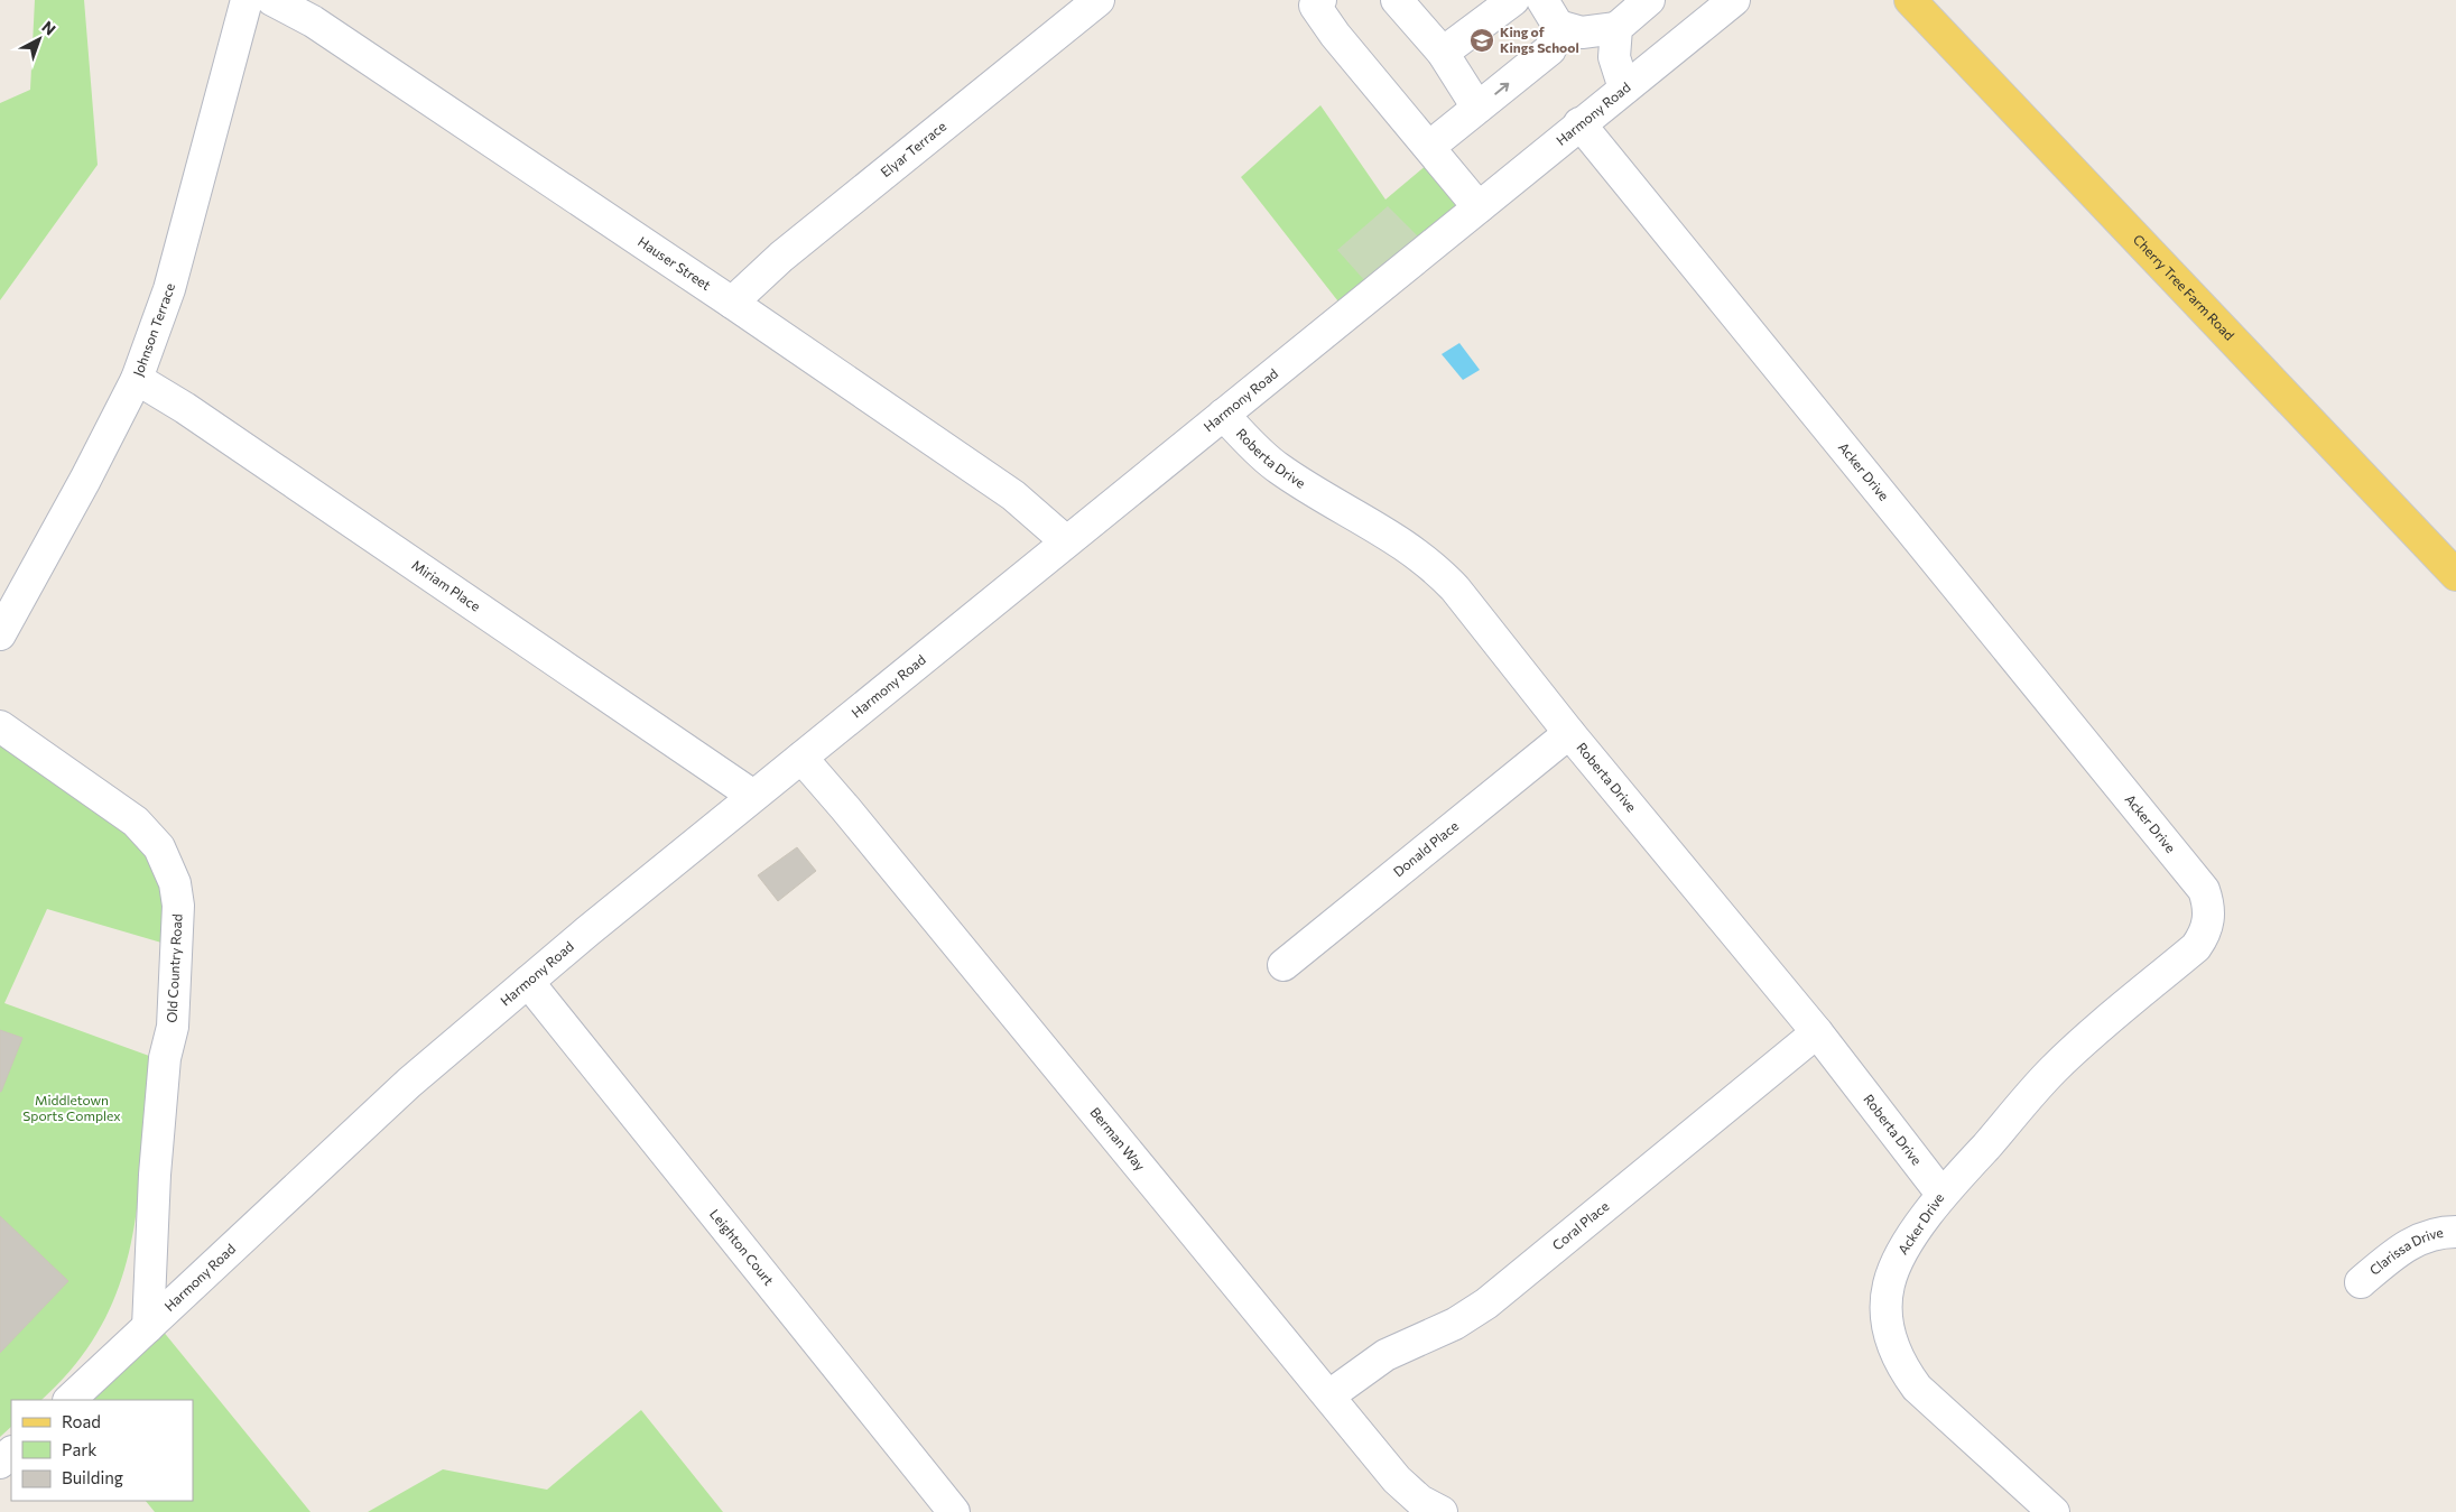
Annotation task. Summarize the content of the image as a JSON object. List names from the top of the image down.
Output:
{
  "streets": {
    "main road": ["Cherry Tree Farm Road"],
    "street": [
      "Harmony Road",
      "Elyar Terrace",
      "Hauser Street",
      "Johnson Terrace",
      "Roberta Drive",
      "Acker Drive",
      "Miriam Place",
      "Donald Place",
      "Old Country Road",
      "Berman Way",
      "Coral Place",
      "Leighton Court",
      "Clarissa Drive"
    ]
  },
  "crossings": [
    ["Harmony Road", "Hauser Street"],
    ["Harmony Road", "Roberta Drive"],
    ["Harmony Road", "Acker Drive"],
    ["Harmony Road", "Miriam Place"],
    ["Harmony Road", "Old Country Road"],
    ["Harmony Road", "Berman Way"],
    ["Harmony Road", "Leighton Court"],
    ["Elyar Terrace", "Hauser Street"],
    ["Johnson Terrace", "Miriam Place"],
    ["Roberta Drive", "Acker Drive"],
    ["Roberta Drive", "Donald Place"],
    ["Roberta Drive", "Coral Place"],
    ["Berman Way", "Coral Place"]
  ],
  "parks": ["Middletown Sports Complex"],
  "places": {
    "school or university": ["King of Kings School"]
  },
  "legend": ["Road", "Park", "Building"],
  "north": "top right"
}
